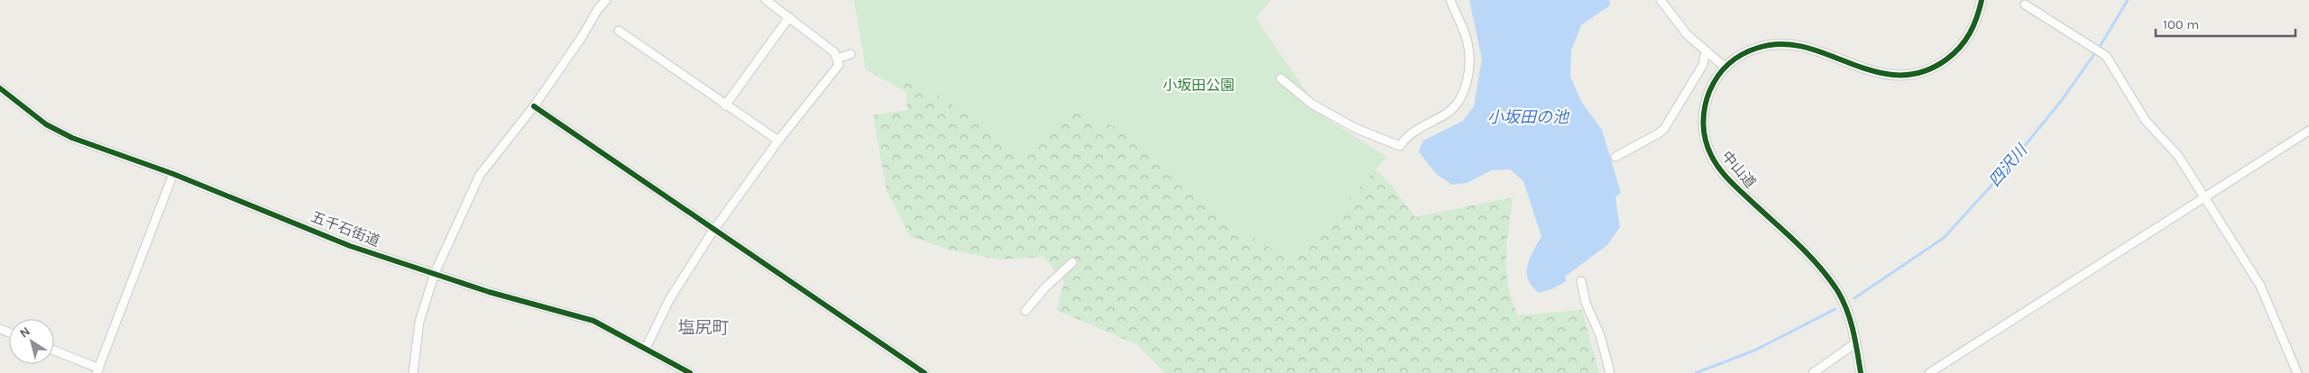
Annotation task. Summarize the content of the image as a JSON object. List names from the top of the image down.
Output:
{
  "streets": {
    "street": ["中山道", "五千石街道"]
  },
  "districts": ["塩尻町"],
  "water": ["小坂田の池", "四沢川"],
  "parks": ["小坂田公園"],
  "scale_bar": "100 m",
  "north": "top left"
}
